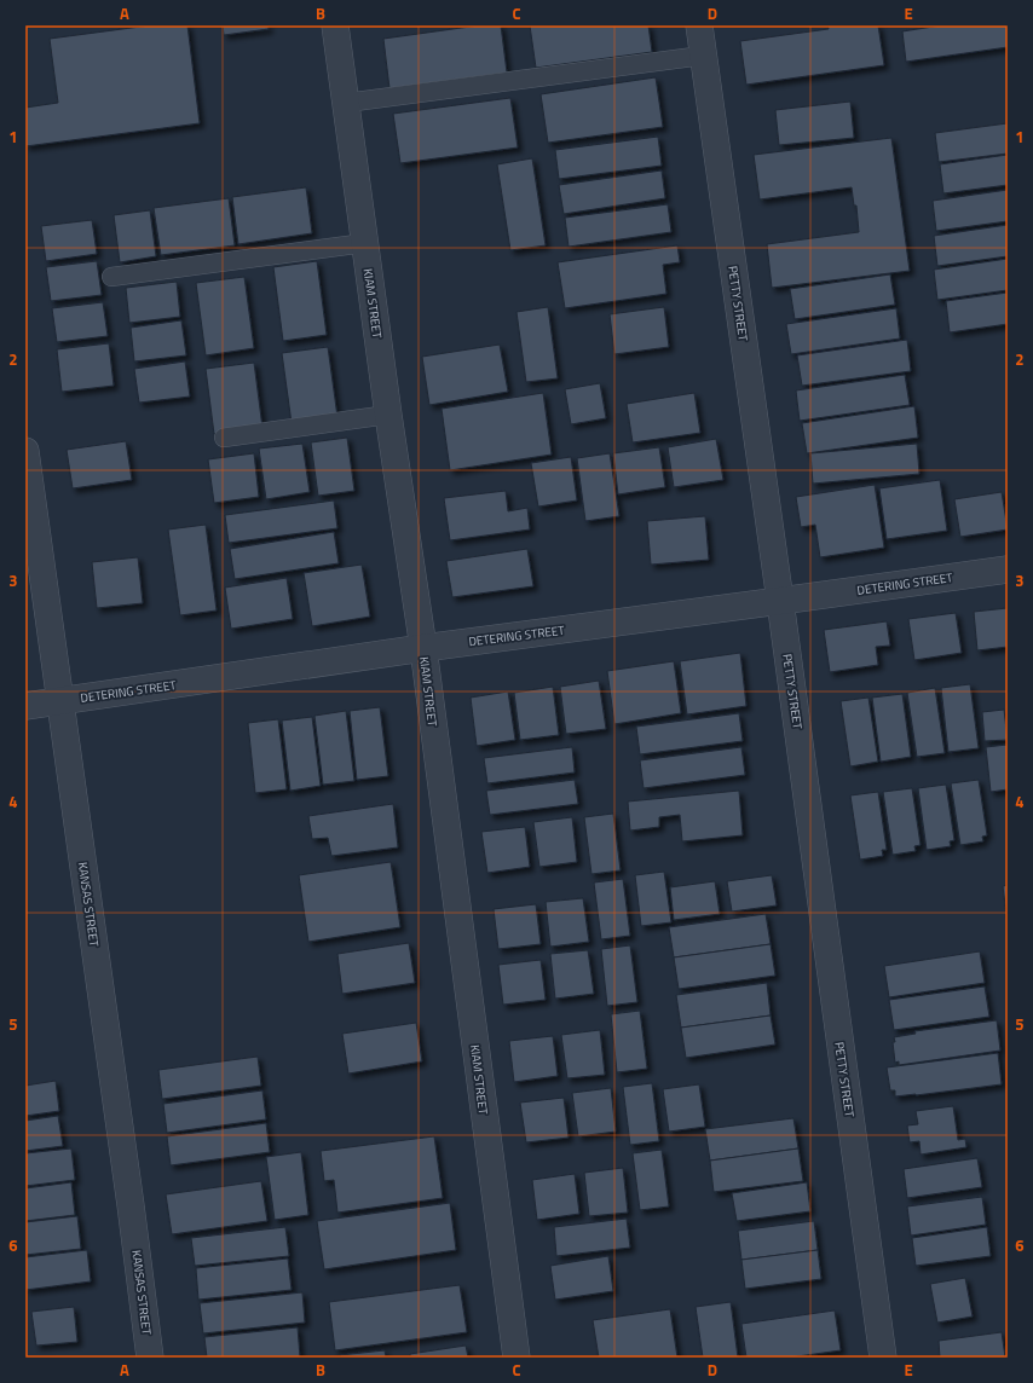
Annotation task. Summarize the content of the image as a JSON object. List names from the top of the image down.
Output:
{
  "streets": {
    "street": [
      "KIAM STREET",
      "PETTY STREET",
      "DETERING STREET",
      "KANSAS STREET"
    ]
  },
  "crossings": [
    ["KIAM STREET", "DETERING STREET"],
    ["PETTY STREET", "DETERING STREET"],
    ["DETERING STREET", "KANSAS STREET"]
  ],
  "grid": {
    "columns": [
      "A",
      "B",
      "C",
      "D",
      "E"
    ],
    "rows": [
      "1",
      "2",
      "3",
      "4",
      "5",
      "6"
    ]
  }
}
